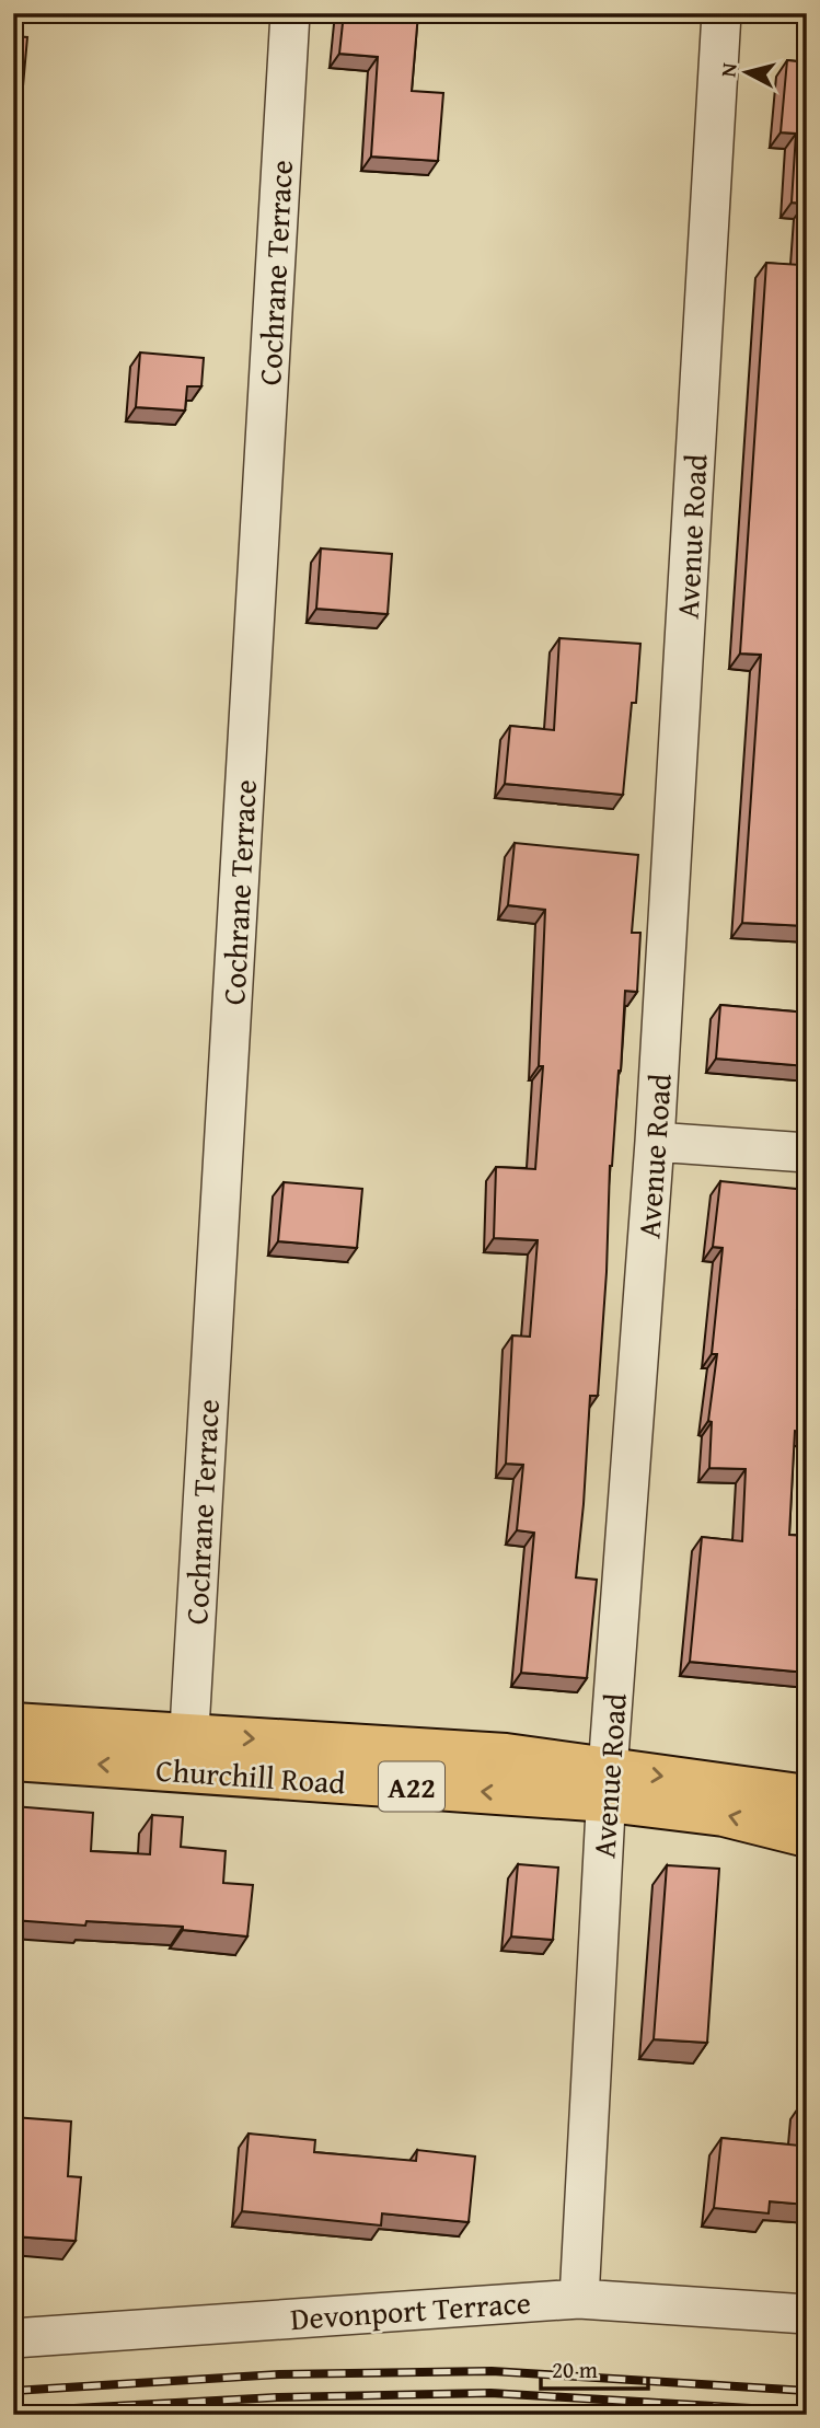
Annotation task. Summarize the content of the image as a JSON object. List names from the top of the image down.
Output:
{
  "streets": {
    "main road": ["Churchill Road", "A22"],
    "street": ["Cochrane Terrace", "Avenue Road", "Devonport Terrace"]
  },
  "crossings": [
    ["Cochrane Terrace", "Churchill Road"],
    ["Avenue Road", "Churchill Road"],
    ["Avenue Road", "Devonport Terrace"]
  ],
  "scale_bar": "20 m",
  "north": "left"
}
